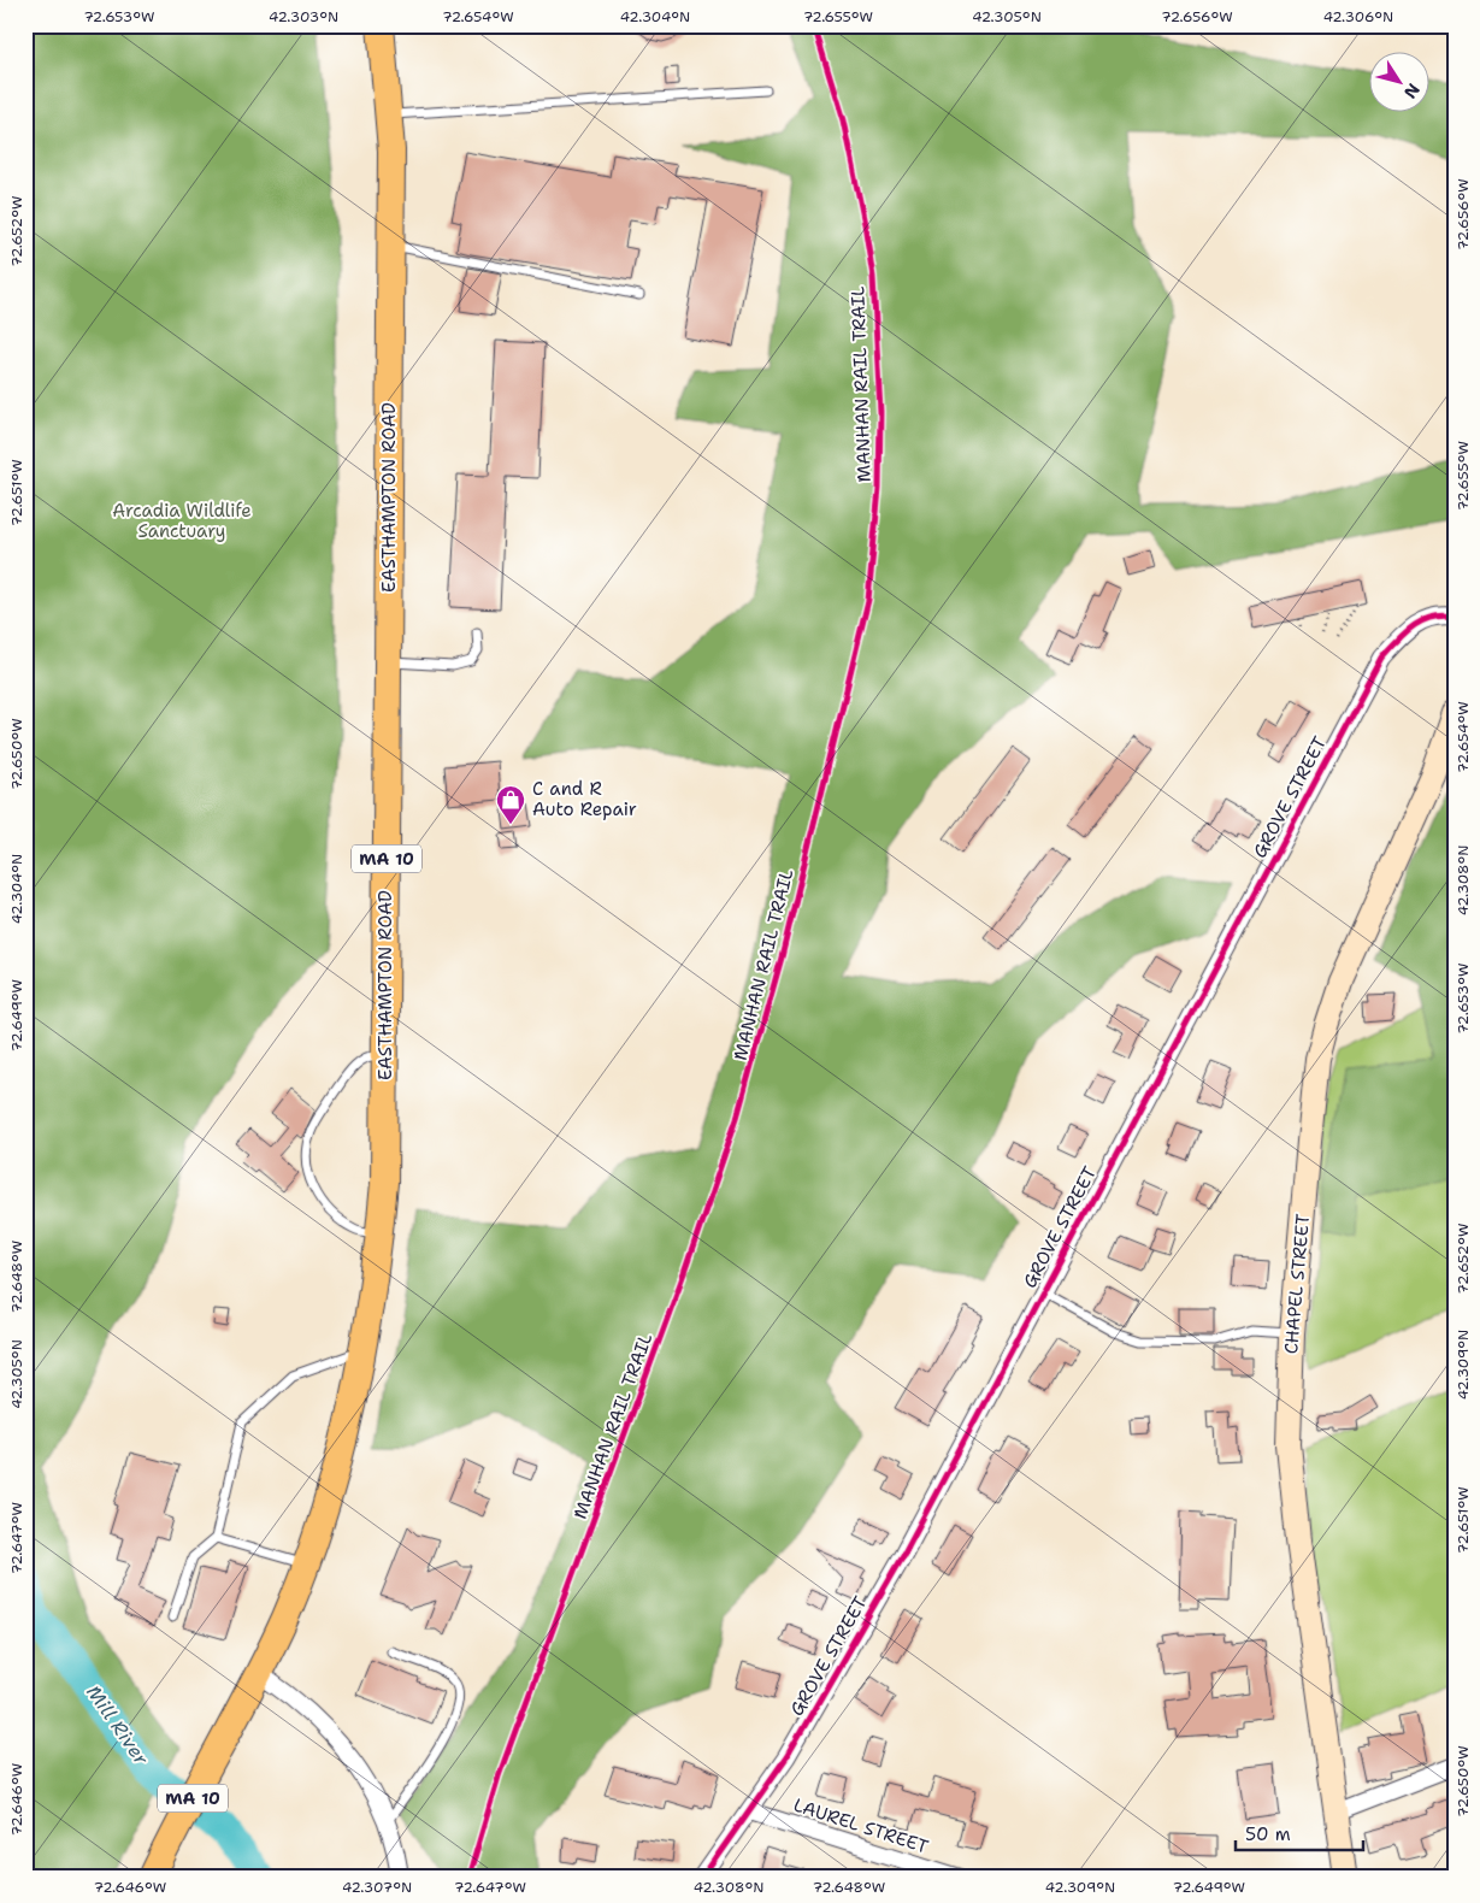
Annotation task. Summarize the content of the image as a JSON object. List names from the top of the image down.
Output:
{
  "streets": {
    "main road": ["EASTHAMPTON ROAD", "MA 10", "CHAPEL STREET"],
    "street": ["GROVE STREET", "LAUREL STREET"],
    "cycle path": ["MANHAN RAIL TRAIL"]
  },
  "crossings": [
    ["EASTHAMPTON ROAD", "MA 10"],
    ["GROVE STREET", "LAUREL STREET"]
  ],
  "water": ["Mill River"],
  "parks": ["Arcadia Wildlife Sanctuary"],
  "places": {
    "shop": ["C and R Auto Repair"]
  },
  "scale_bar": "50 m",
  "north": "bottom right",
  "coordinates": [
    "72.653°W",
    "42.303°N",
    "72.654°W",
    "42.304°N",
    "72.655°W",
    "42.305°N",
    "72.656°W",
    "42.306°N",
    "72.652°W",
    "72.651°W",
    "72.650°W",
    "42.308°N",
    "72.649°W",
    "72.648°W",
    "42.309°N",
    "72.647°W",
    "72.646°W",
    "42.307°N"
  ]
}
